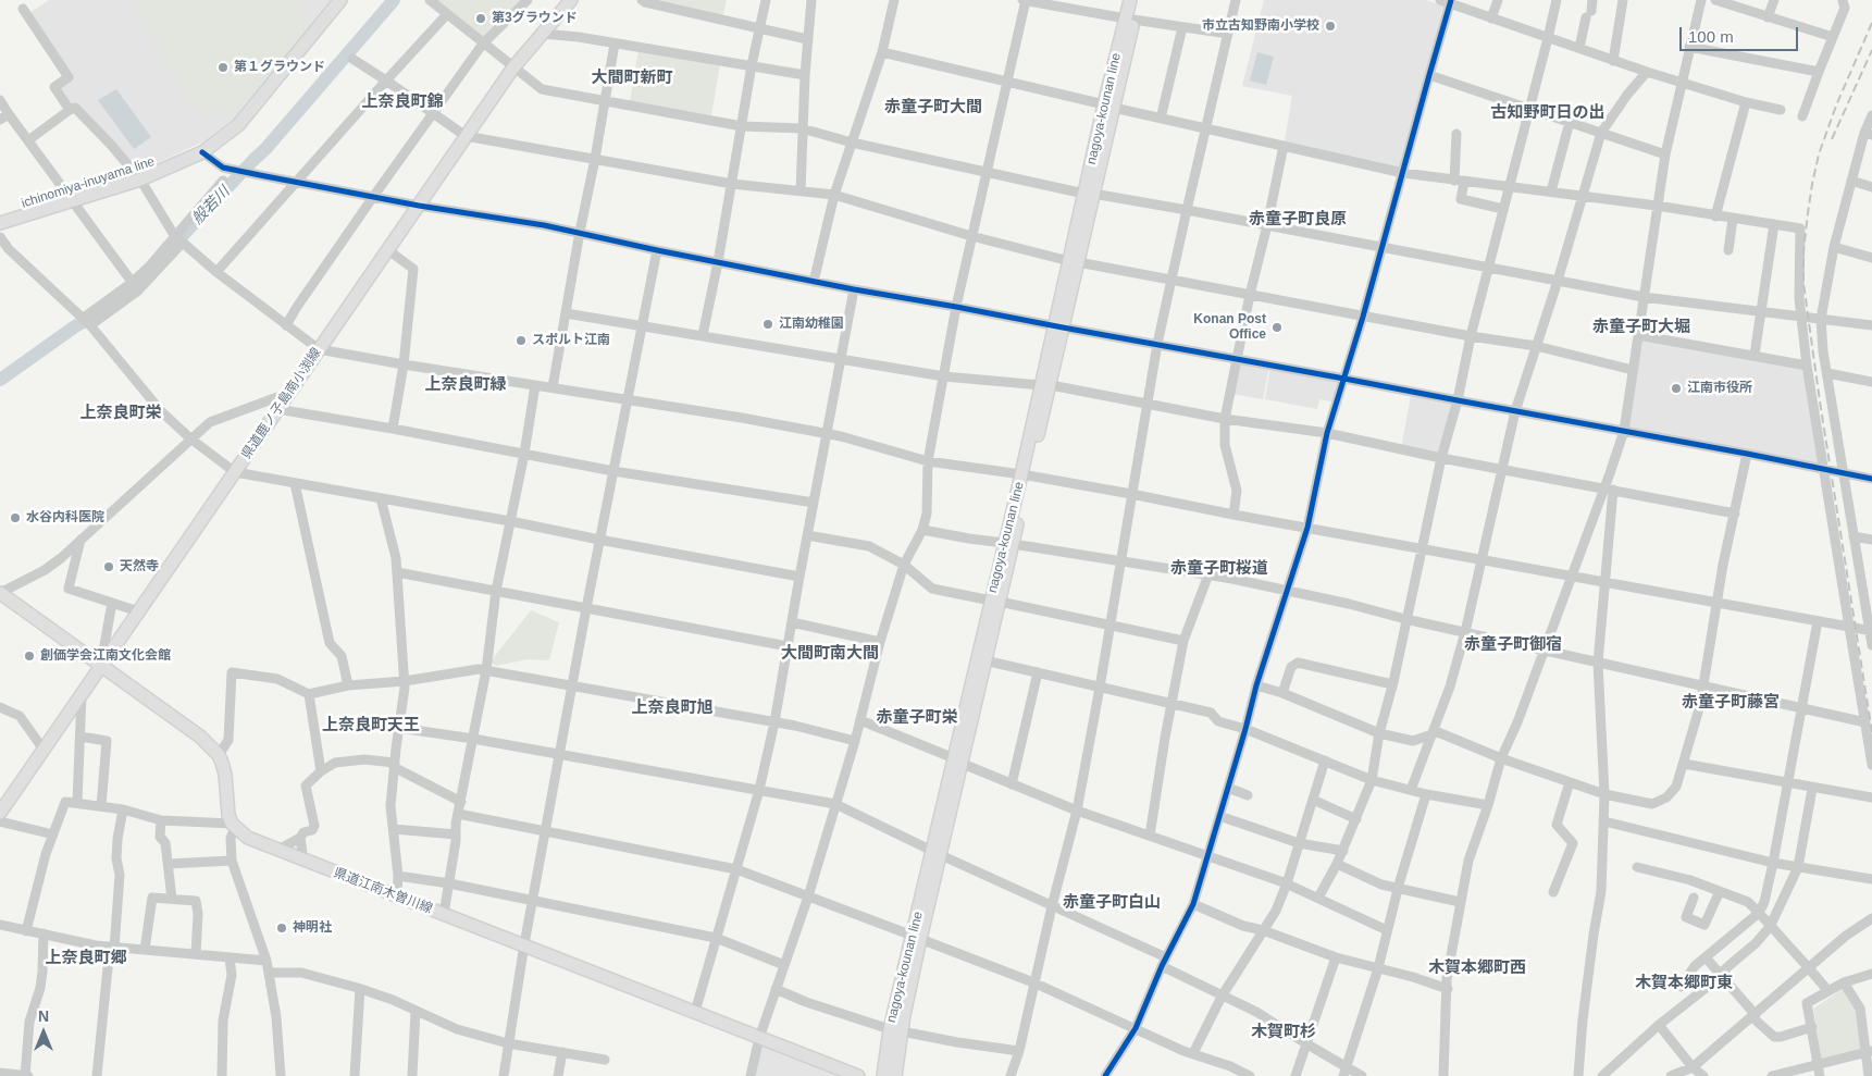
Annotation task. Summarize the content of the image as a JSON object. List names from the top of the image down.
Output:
{
  "streets": {
    "main road": [
      "nagoya-kounan line",
      "ichinomiya-inuyama line",
      "県道鹿ノ子島南小渕線",
      "県道江南木曽川線"
    ]
  },
  "districts": [
    "大間町新町",
    "上奈良町錦",
    "赤童子町大間",
    "古知野町日の出",
    "赤童子町良原",
    "赤童子町大堀",
    "上奈良町緑",
    "上奈良町栄",
    "赤童子町桜道",
    "赤童子町御宿",
    "大間町南大間",
    "赤童子町藤宮",
    "上奈良町旭",
    "赤童子町栄",
    "上奈良町天王",
    "赤童子町白山",
    "上奈良町郷",
    "木賀本郷町西",
    "木賀本郷町東",
    "木賀町杉"
  ],
  "water": ["般若川"],
  "places": [
    "第3グラウンド",
    "市立古知野南小学校",
    "第１グラウンド",
    "江南幼稚園",
    "Konan Post Office",
    "スポルト江南",
    "江南市役所",
    "水谷内科医院",
    "天然寺",
    "創価学会江南文化会館",
    "神明社"
  ],
  "scale_bar": "100 m",
  "north": "top"
}
